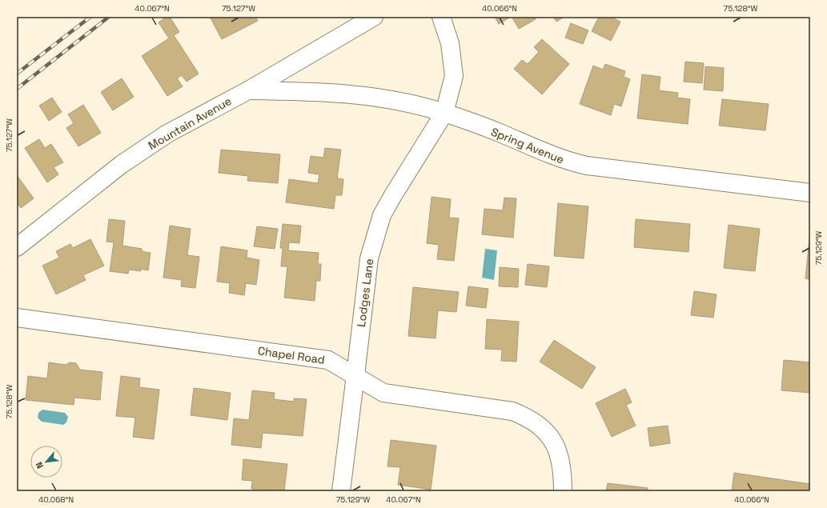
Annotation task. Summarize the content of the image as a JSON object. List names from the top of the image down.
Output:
{
  "streets": {
    "street": [
      "Mountain Avenue",
      "Spring Avenue",
      "Lodges Lane",
      "Chapel Road"
    ]
  },
  "crossings": [
    ["Mountain Avenue", "Spring Avenue"],
    ["Spring Avenue", "Lodges Lane"],
    ["Lodges Lane", "Chapel Road"]
  ],
  "north": "bottom left",
  "coordinates": [
    "40.067°N",
    "75.127°W",
    "40.066°N",
    "75.128°W",
    "75.129°W",
    "40.068°N"
  ]
}
